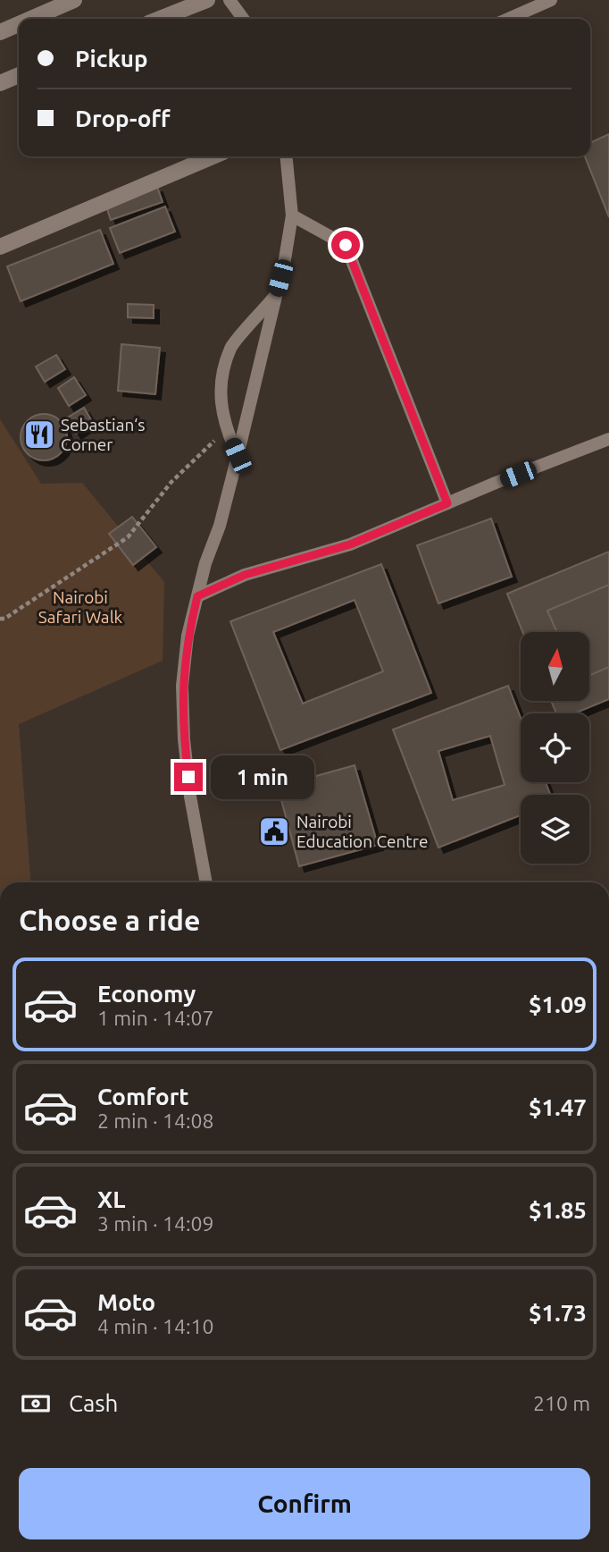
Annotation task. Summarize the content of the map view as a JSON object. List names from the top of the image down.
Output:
{
  "parks": ["Nairobi Safari Walk"],
  "places": {
    "restaurant": ["Sebastian‘s Corner"],
    "public building": ["Nairobi Education Centre"]
  },
  "north": "top",
  "page": {
    "banner": ["Pickup", "Drop-off"],
    "bubble": "1 min",
    "heading": "Choose a ride",
    "list": [
      {
        "name": "Economy",
        "note": "1 min · 14:07",
        "value": "$1.09"
      },
      {
        "name": "Comfort",
        "note": "2 min · 14:08",
        "value": "$1.47"
      },
      {
        "name": "XL",
        "note": "3 min · 14:09",
        "value": "$1.85"
      },
      {
        "name": "Moto",
        "note": "4 min · 14:10",
        "value": "$1.73"
      }
    ],
    "pay": ["Cash", "210 m"],
    "buttons": "Confirm"
  }
}
